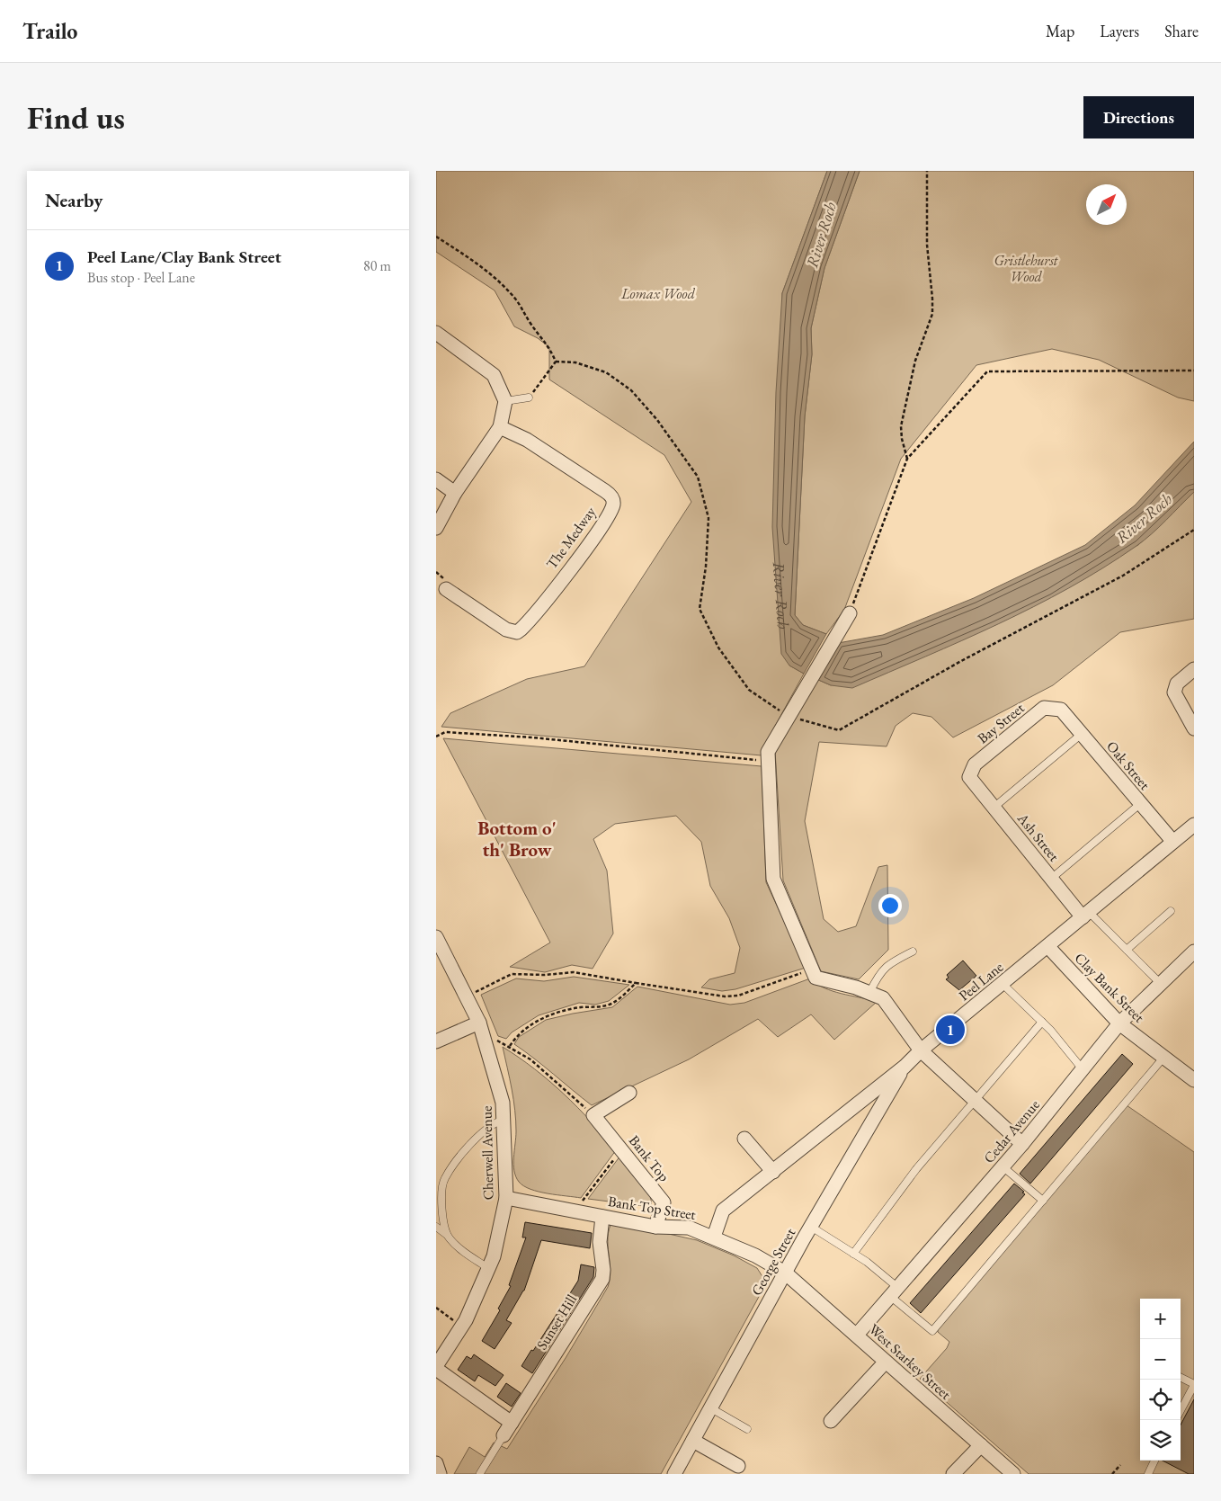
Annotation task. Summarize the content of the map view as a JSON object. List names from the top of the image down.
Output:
{
  "streets": {
    "street": [
      "The Medway",
      "Bay Street",
      "Oak Street",
      "Ash Street",
      "Peel Lane",
      "Clay Bank Street",
      "Cedar Avenue",
      "Cherwell Avenue",
      "Bank Top",
      "Bank Top Street",
      "George Street",
      "Sunset Hill",
      "West Starkey Street"
    ]
  },
  "crossings": [
    ["Bay Street", "Oak Street"],
    ["Bay Street", "Ash Street"],
    ["Oak Street", "Peel Lane"],
    ["Ash Street", "Peel Lane"],
    ["Peel Lane", "Clay Bank Street"],
    ["Peel Lane", "Bank Top Street"],
    ["Peel Lane", "George Street"],
    ["Clay Bank Street", "Cedar Avenue"],
    ["Cedar Avenue", "West Starkey Street"],
    ["Cherwell Avenue", "Bank Top Street"],
    ["Bank Top", "Bank Top Street"],
    ["Bank Top Street", "George Street"],
    ["Bank Top Street", "Sunset Hill"],
    ["Bank Top Street", "West Starkey Street"],
    ["George Street", "West Starkey Street"]
  ],
  "districts": ["Bottom o' th' Brow"],
  "water": ["River Roch"],
  "parks": ["Gristlehurst Wood", "Lomax Wood"],
  "north": "top right",
  "page": {
    "header": "Trailo",
    "nav": ["Map", "Layers", "Share"],
    "buttons": "Directions",
    "title": "Find us",
    "heading": "Nearby",
    "list": [
      {
        "mark": "1",
        "name": "Peel Lane/Clay Bank Street",
        "note": "Bus stop · Peel Lane",
        "value": "80 m"
      }
    ],
    "pins": "1",
    "map_buttons": ["+", "−"]
  }
}
